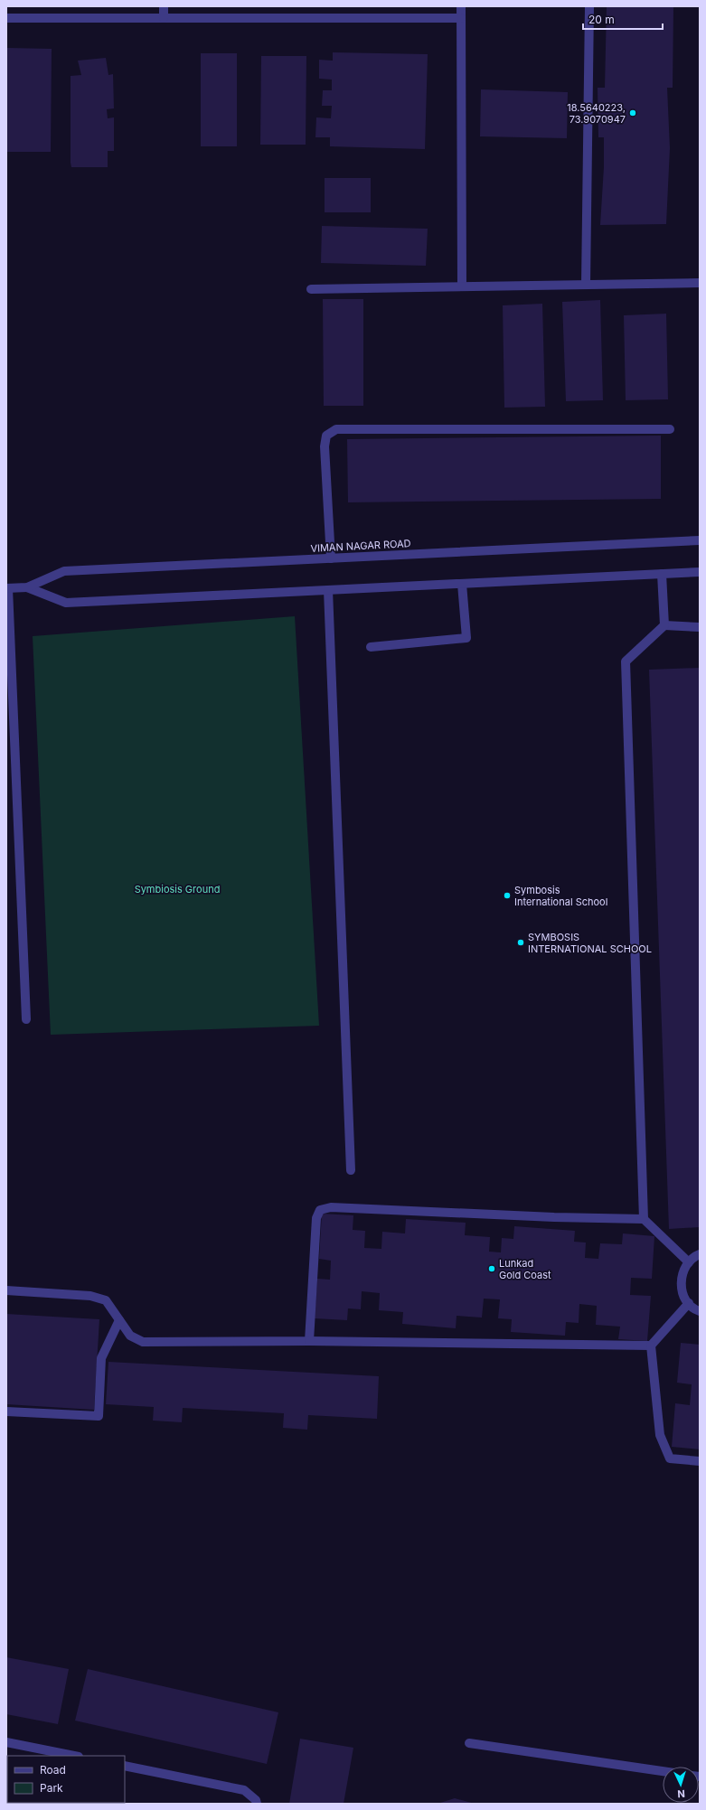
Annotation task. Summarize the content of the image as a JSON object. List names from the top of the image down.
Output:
{
  "streets": {
    "street": ["VIMAN NAGAR ROAD"]
  },
  "parks": ["Symbiosis Ground"],
  "places": [
    "18.5640223, 73.9070947",
    "Symbosis International School",
    "SYMBOSIS INTERNATIONAL SCHOOL",
    "Lunkad Gold Coast"
  ],
  "legend": ["Road", "Park"],
  "scale_bar": "20 m",
  "north": "bottom"
}
